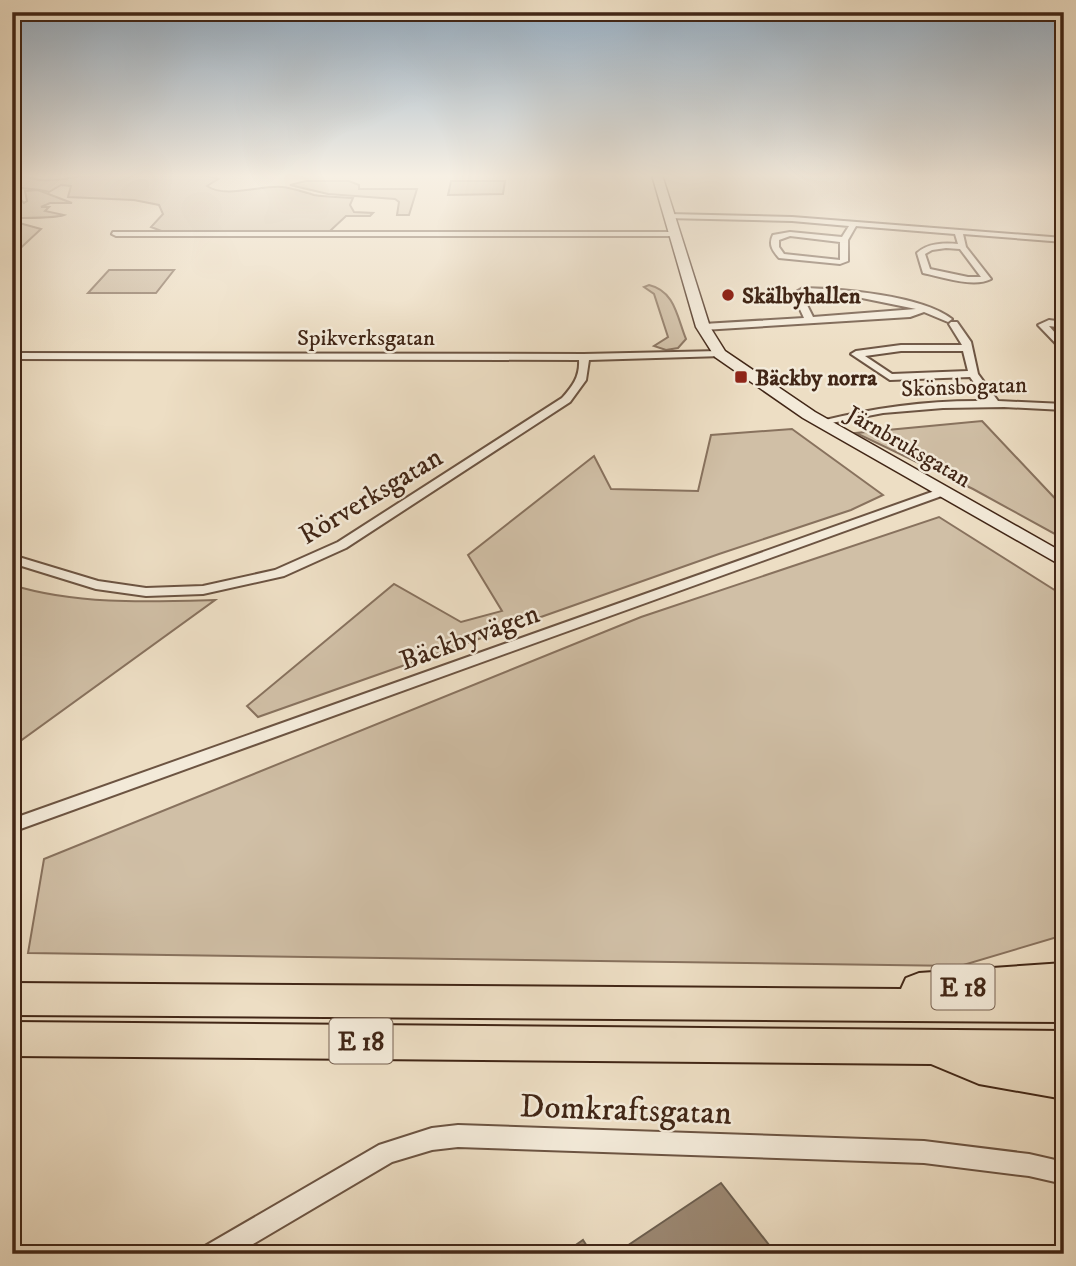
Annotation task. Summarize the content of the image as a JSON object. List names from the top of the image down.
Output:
{
  "streets": {
    "highway": ["E 18"],
    "street": [
      "Spikverksgatan",
      "Skönsbogatan",
      "Järnbruksgatan",
      "Rörverksgatan",
      "Bäckbyvägen",
      "Domkraftsgatan"
    ]
  },
  "crossings": [
    ["Spikverksgatan", "Järnbruksgatan"],
    ["Spikverksgatan", "Rörverksgatan"],
    ["Skönsbogatan", "Järnbruksgatan"],
    ["Järnbruksgatan", "Bäckbyvägen"]
  ],
  "places": {
    "other": ["Skälbyhallen"],
    "transit": ["Bäckby norra"]
  }
}
